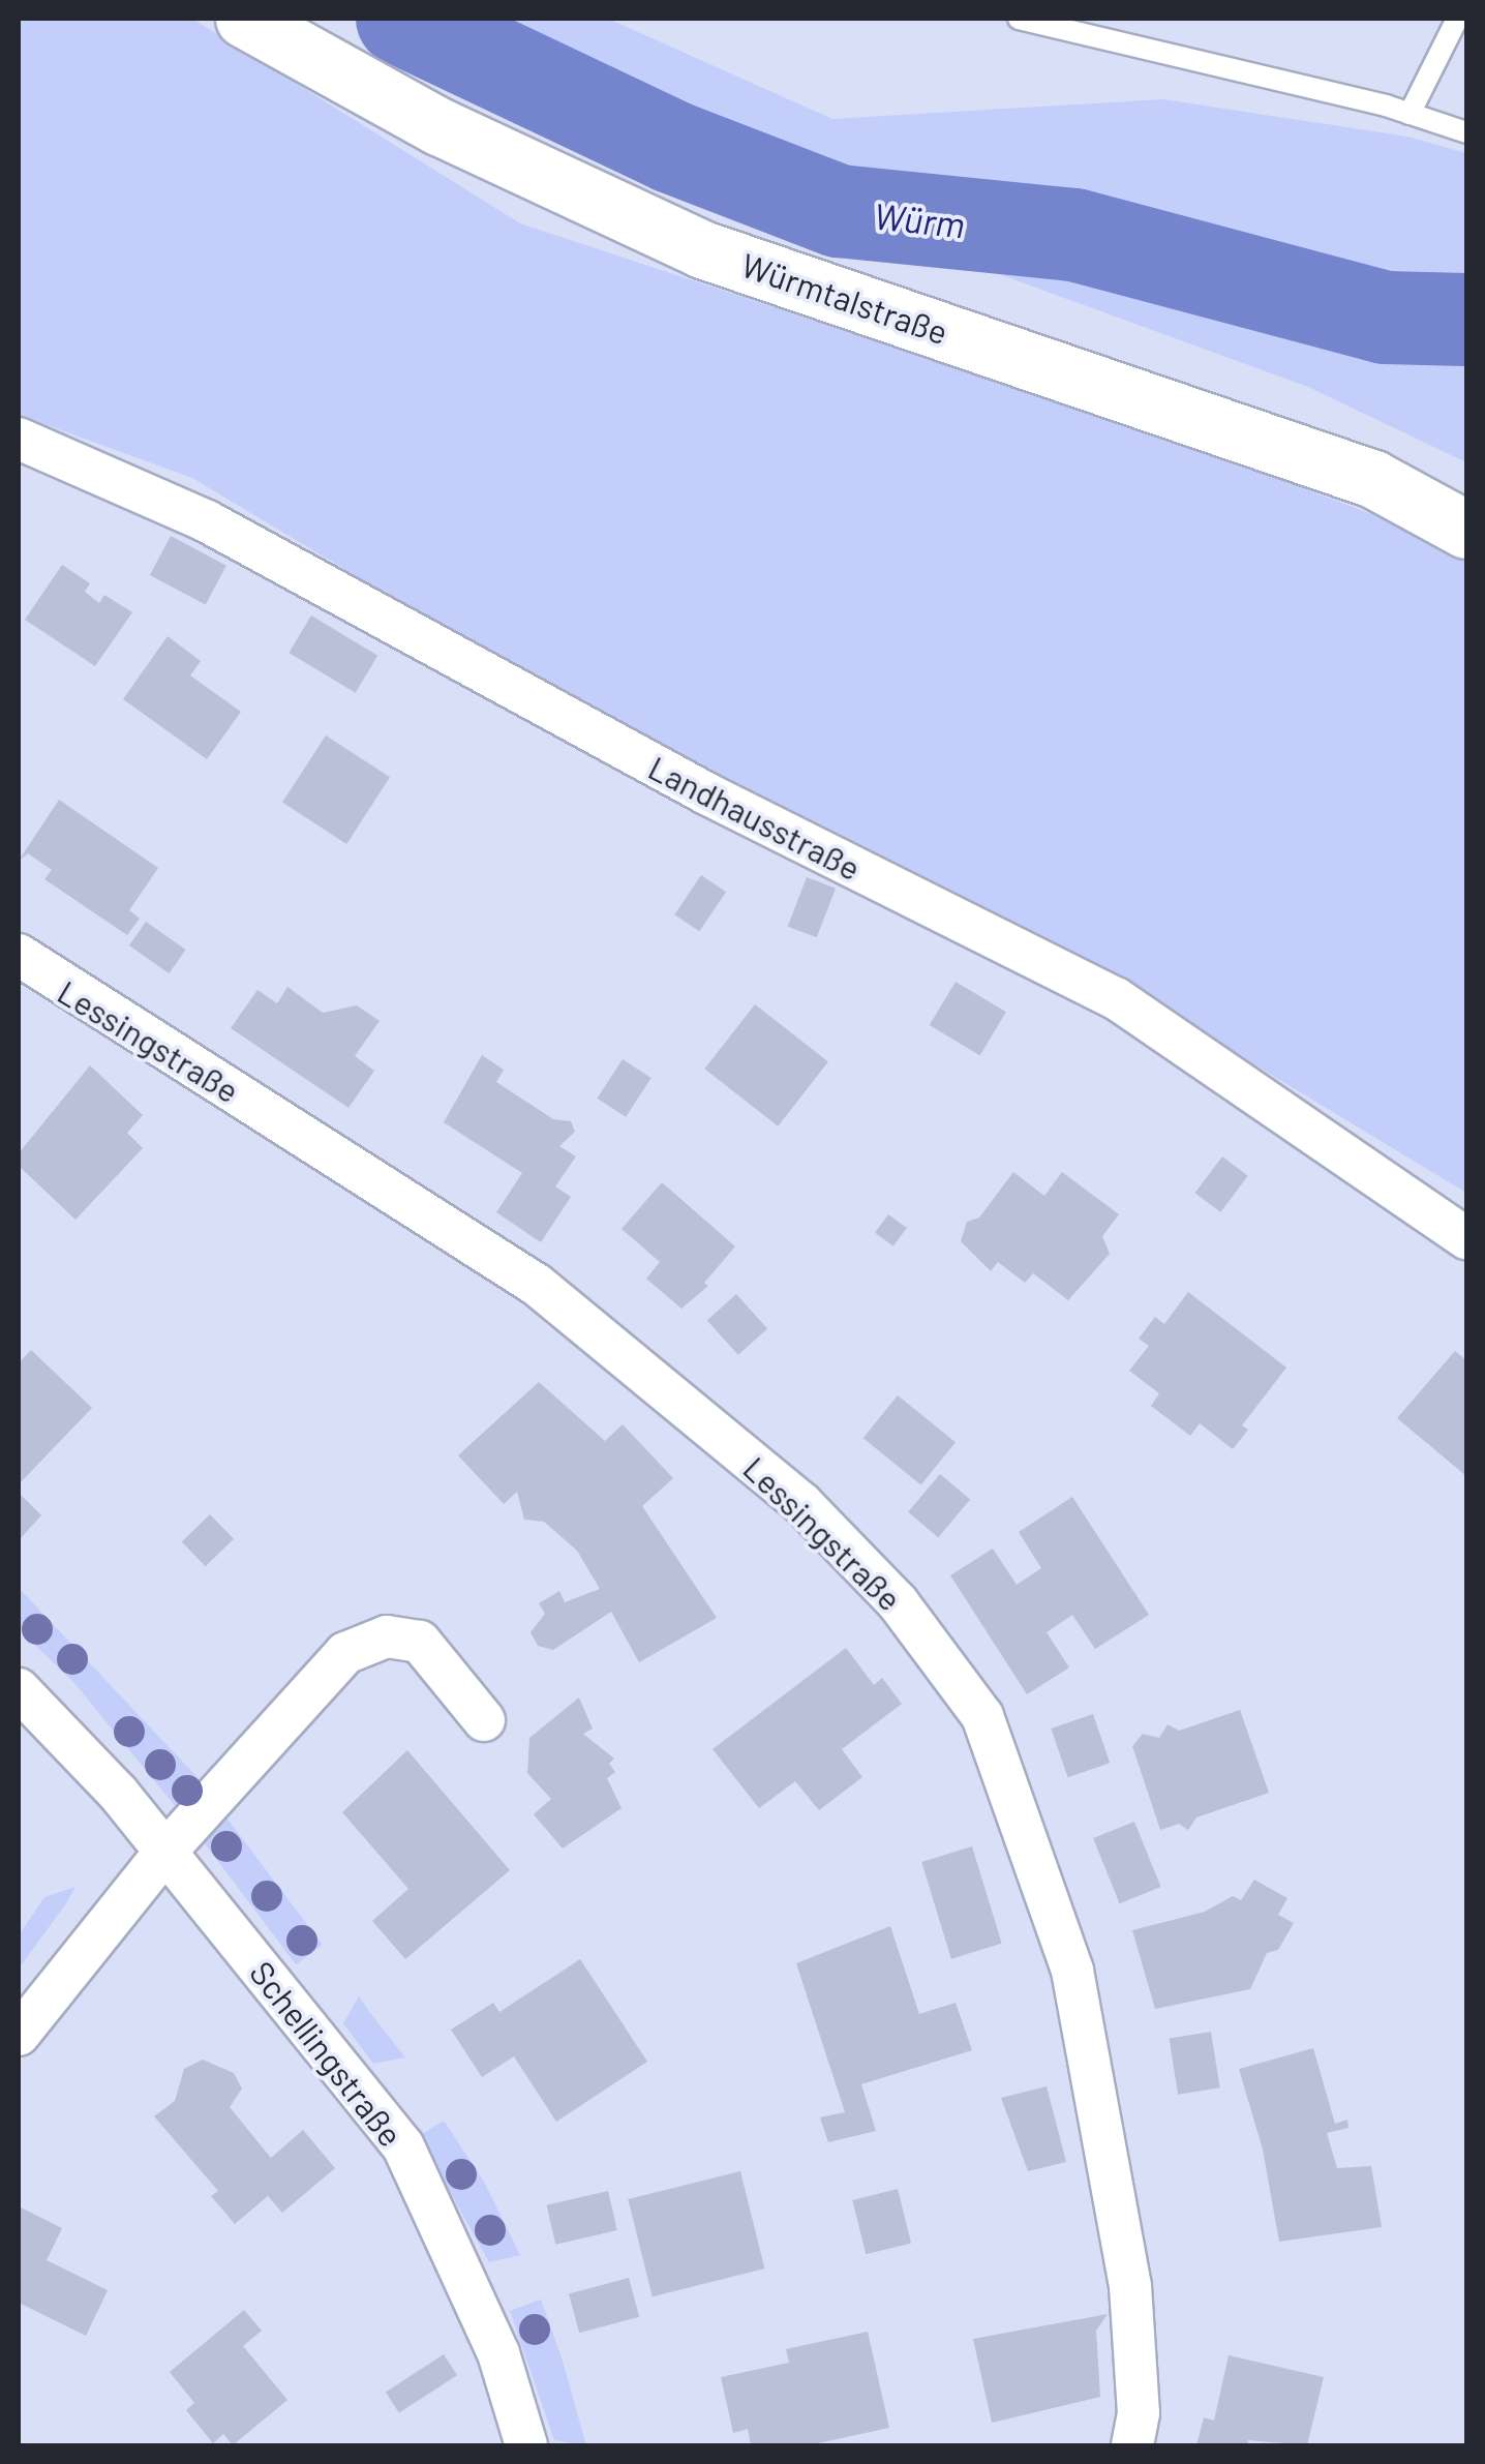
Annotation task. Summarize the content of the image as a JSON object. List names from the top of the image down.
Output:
{
  "streets": {
    "main road": ["Würmtalstraße"],
    "street": ["Landhausstraße", "Lessingstraße", "Schellingstraße"]
  },
  "water": ["Würm"]
}
